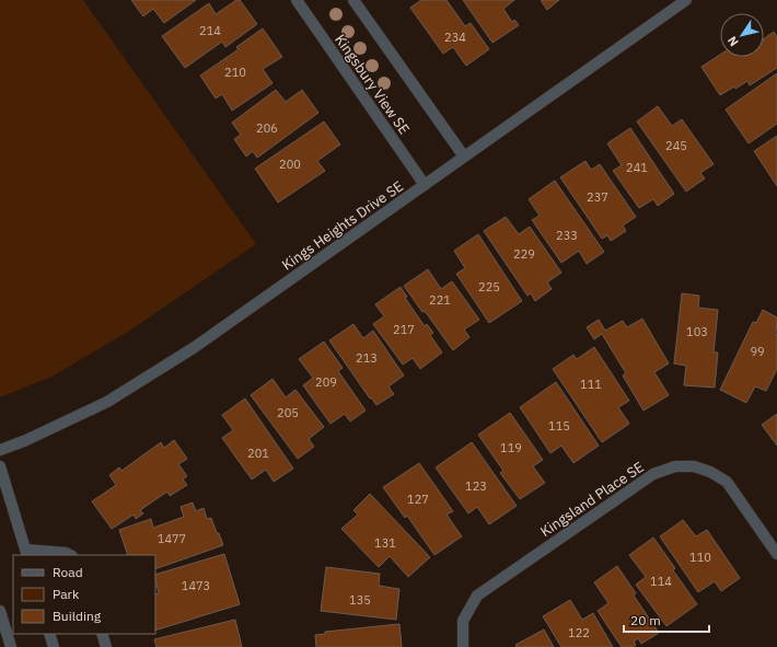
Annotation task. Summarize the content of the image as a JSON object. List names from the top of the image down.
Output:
{
  "streets": {
    "street": ["Kingsbury View SE", "Kings Heights Drive SE", "Kingsland Place SE"]
  },
  "crossings": [
    ["Kingsbury View SE", "Kings Heights Drive SE"]
  ],
  "house_numbers": [
    "214",
    "234",
    "210",
    "206",
    "245",
    "200",
    "241",
    "237",
    "233",
    "229",
    "225",
    "221",
    "217",
    "103",
    "99",
    "213",
    "209",
    "111",
    "205",
    "115",
    "119",
    "201",
    "123",
    "127",
    "1477",
    "131",
    "110",
    "114",
    "1473",
    "135",
    "122"
  ],
  "legend": ["Road", "Park", "Building"],
  "scale_bar": "20 m",
  "north": "bottom left"
}
